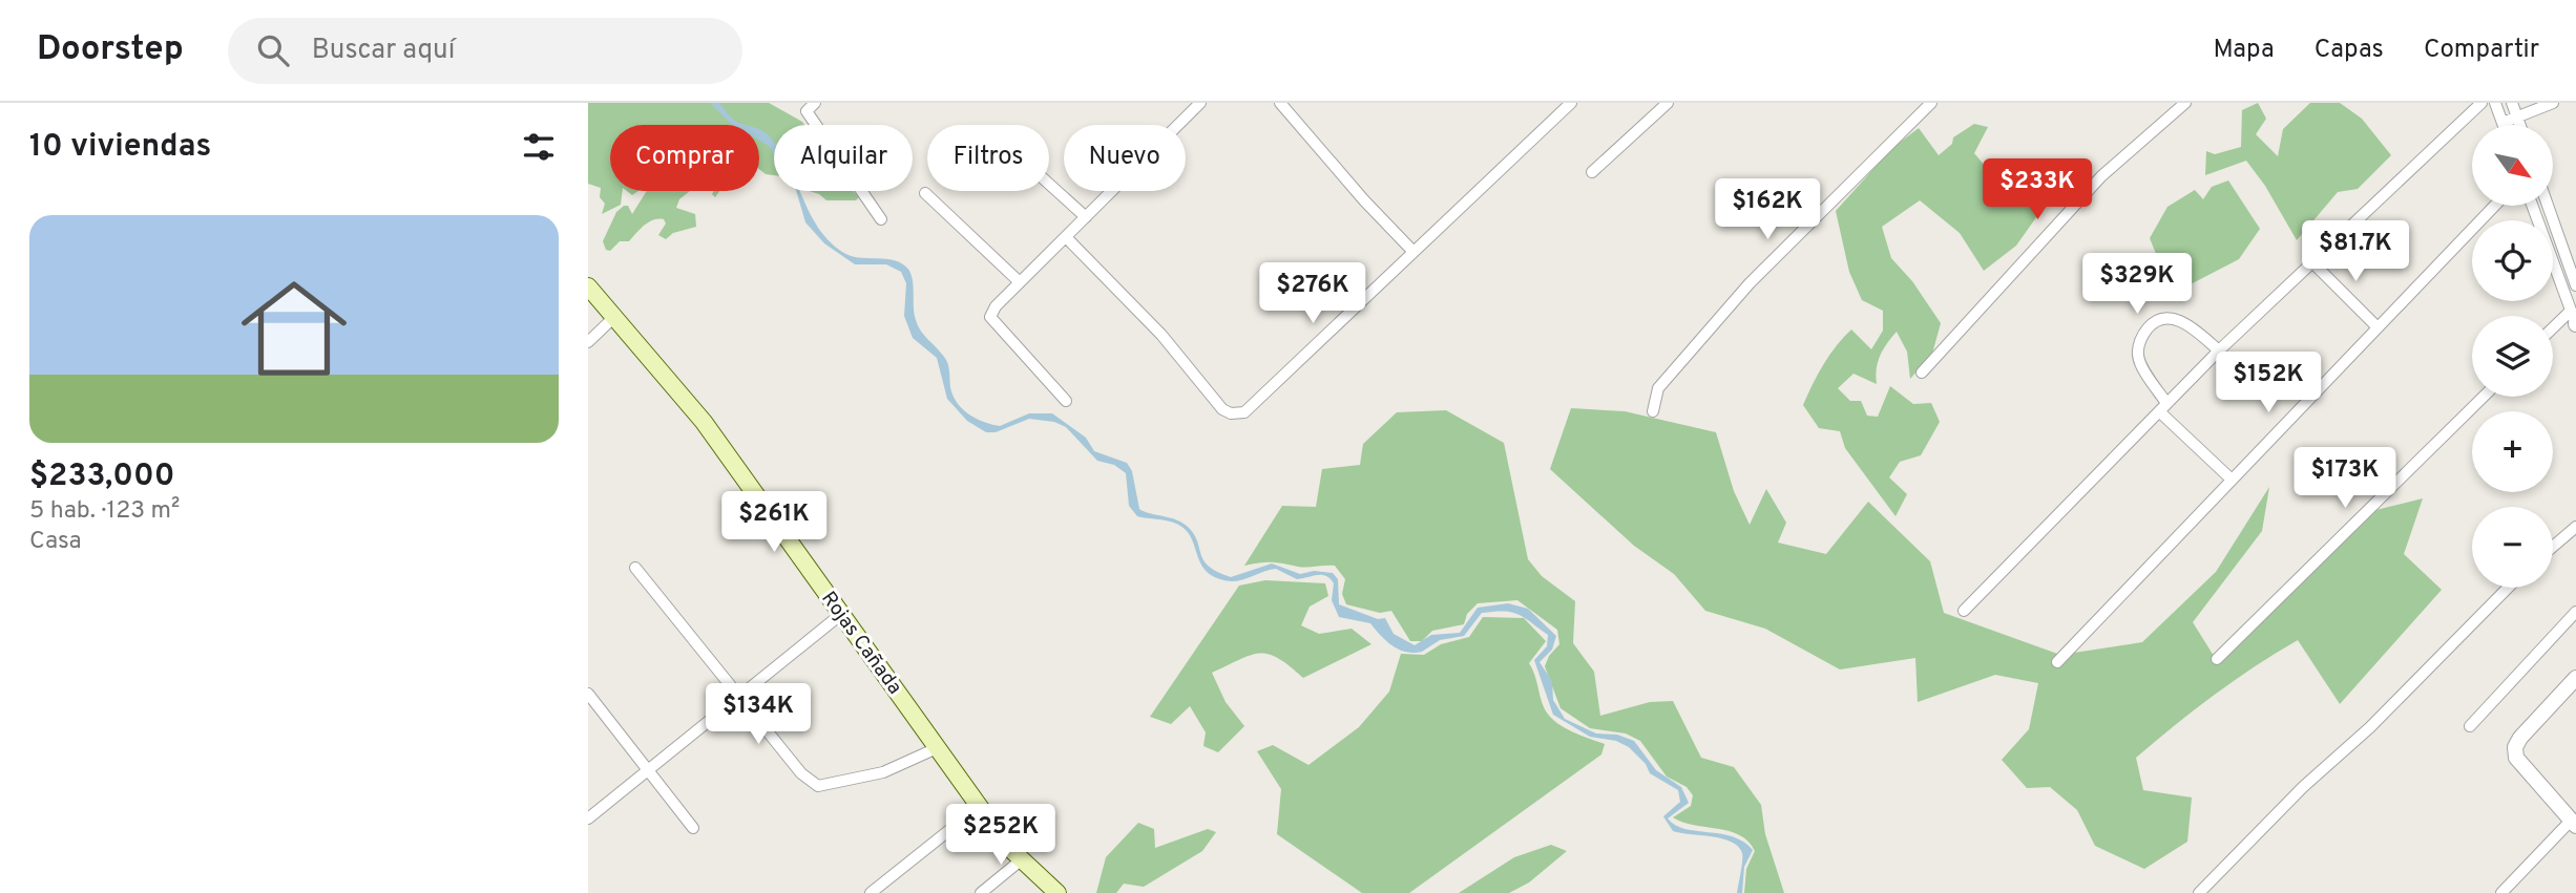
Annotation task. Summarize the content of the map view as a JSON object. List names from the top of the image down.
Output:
{
  "streets": {
    "main road": ["Rojas Cañada"]
  },
  "north": "bottom right",
  "page": {
    "header": "Doorstep",
    "search": "Buscar aquí",
    "nav": ["Mapa", "Capas", "Compartir"],
    "heading": "10 viviendas",
    "map_buttons": ["+", "−"],
    "chip": [
      "Comprar",
      "Alquilar",
      "Filtros",
      "Nuevo"
    ],
    "price": [
      "$233K",
      "$162K",
      "$81.7K",
      "$329K",
      "$276K",
      "$152K",
      "$173K",
      "$261K",
      "$134K",
      "$252K"
    ],
    "list": [
      {
        "name": "$233,000",
        "note": "5 hab. · 123 m² · Casa"
      }
    ]
  }
}
